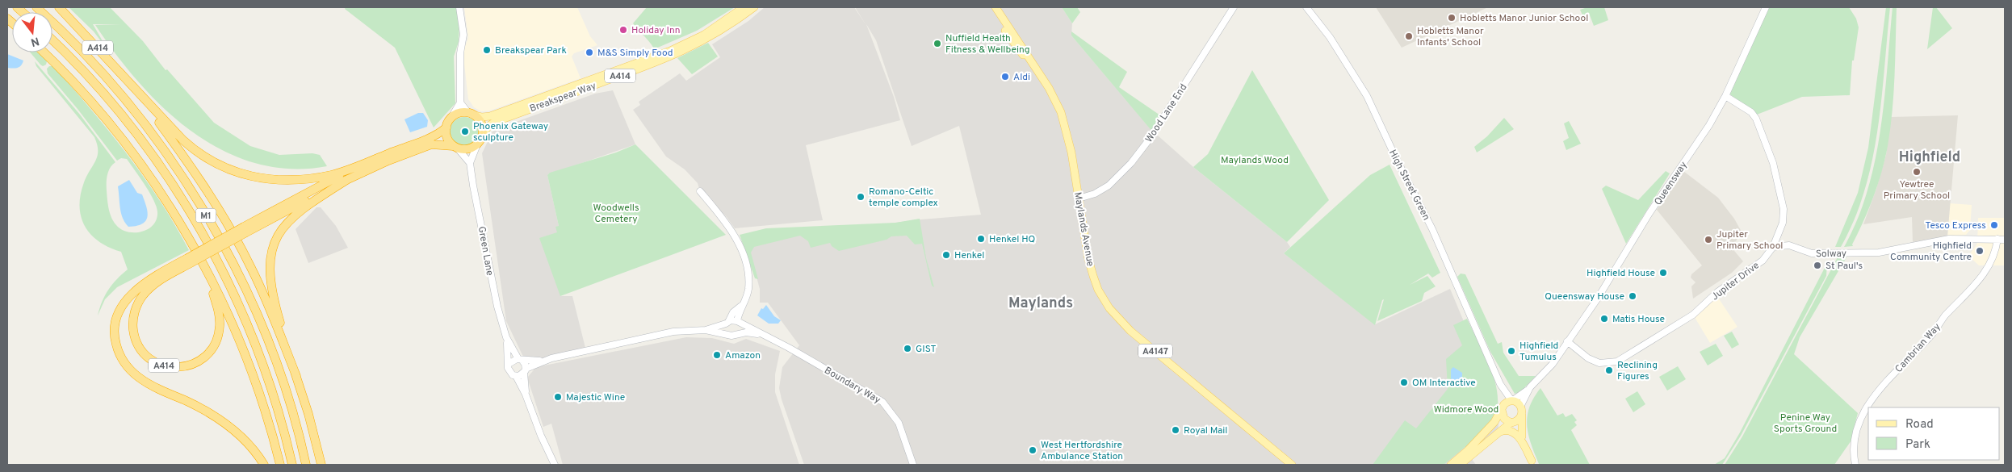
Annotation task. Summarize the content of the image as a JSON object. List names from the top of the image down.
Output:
{
  "streets": {
    "highway": ["A414", "M1"],
    "main road": ["Breakspear Way", "Maylands Avenue", "A4147"],
    "street": [
      "Wood Lane End",
      "Queensway",
      "High Street Green",
      "Green Lane",
      "Solway",
      "Jupiter Drive",
      "Cambrian Way",
      "Boundary Way"
    ]
  },
  "crossings": [
    ["A414", "Breakspear Way"],
    ["A414", "M1"],
    ["A414", "Green Lane"],
    ["Breakspear Way", "Green Lane"],
    ["Wood Lane End", "Maylands Avenue"],
    ["Queensway", "High Street Green"],
    ["Queensway", "Jupiter Drive"],
    ["Solway", "Jupiter Drive"],
    ["Solway", "Cambrian Way"]
  ],
  "districts": ["Highfield", "Maylands"],
  "parks": [
    "Maylands Wood",
    "Woodwells Cemetery",
    "Widmore Wood",
    "Penine Way Sports Ground"
  ],
  "places": [
    "Hobletts Manor Junior School",
    "Holiday Inn",
    "Hobletts Manor Infants' School",
    "Nuffield Health Fitness & Wellbeing",
    "Breakspear Park",
    "M&S Simply Food",
    "Aldi",
    "Phoenix Gateway sculpture",
    "Yewtree Primary School",
    "Romano-Celtic temple complex",
    "Tesco Express",
    "Henkel HQ",
    "Jupiter Primary School",
    "Highfield Community Centre",
    "Henkel",
    "St Paul's",
    "Highfield House",
    "Queensway House",
    "Matis House",
    "GIST",
    "Highfield Tumulus",
    "Amazon",
    "Reclining Figures",
    "OM Interactive",
    "Majestic Wine",
    "Royal Mail",
    "West Hertfordshire Ambulance Station"
  ],
  "legend": ["Road", "Park"],
  "north": "bottom"
}
